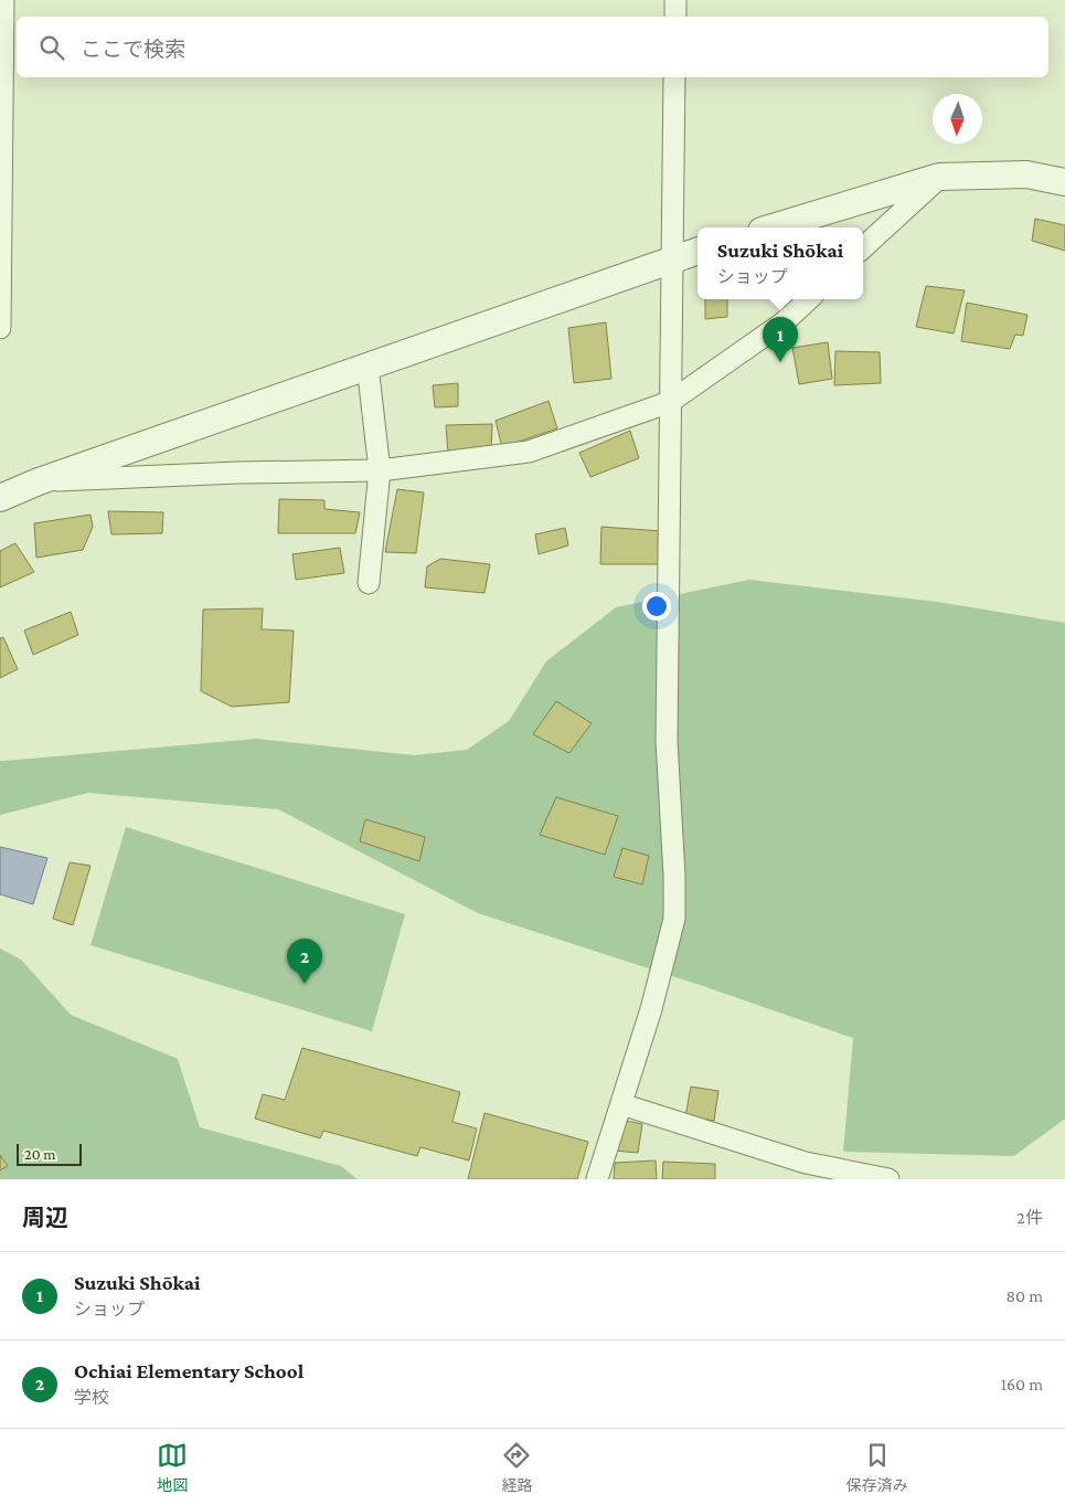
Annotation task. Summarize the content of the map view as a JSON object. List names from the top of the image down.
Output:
{
  "scale_bar": "20 m",
  "north": "bottom",
  "page": {
    "search": "ここで検索",
    "popup": ["Suzuki Shōkai", "ショップ"],
    "pins": ["1", "2"],
    "scale": "20 m",
    "heading": ["周辺", "2件"],
    "list": [
      {
        "mark": "1",
        "name": "Suzuki Shōkai",
        "note": "ショップ",
        "value": "80 m"
      },
      {
        "mark": "2",
        "name": "Ochiai Elementary School",
        "note": "学校",
        "value": "160 m"
      }
    ],
    "nav": ["地図", "経路", "保存済み"]
  }
}
